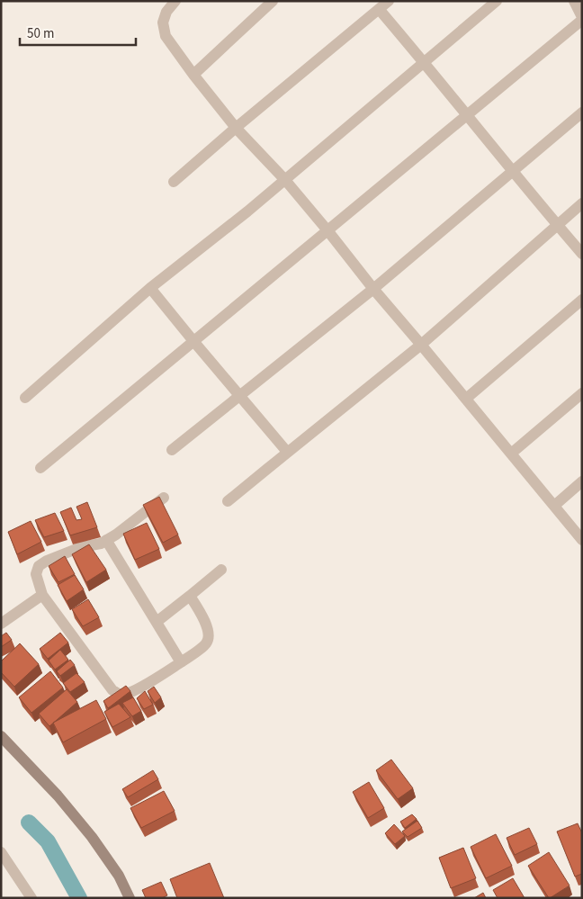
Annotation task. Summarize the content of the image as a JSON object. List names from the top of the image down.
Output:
{
  "scale_bar": "50 m"
}
